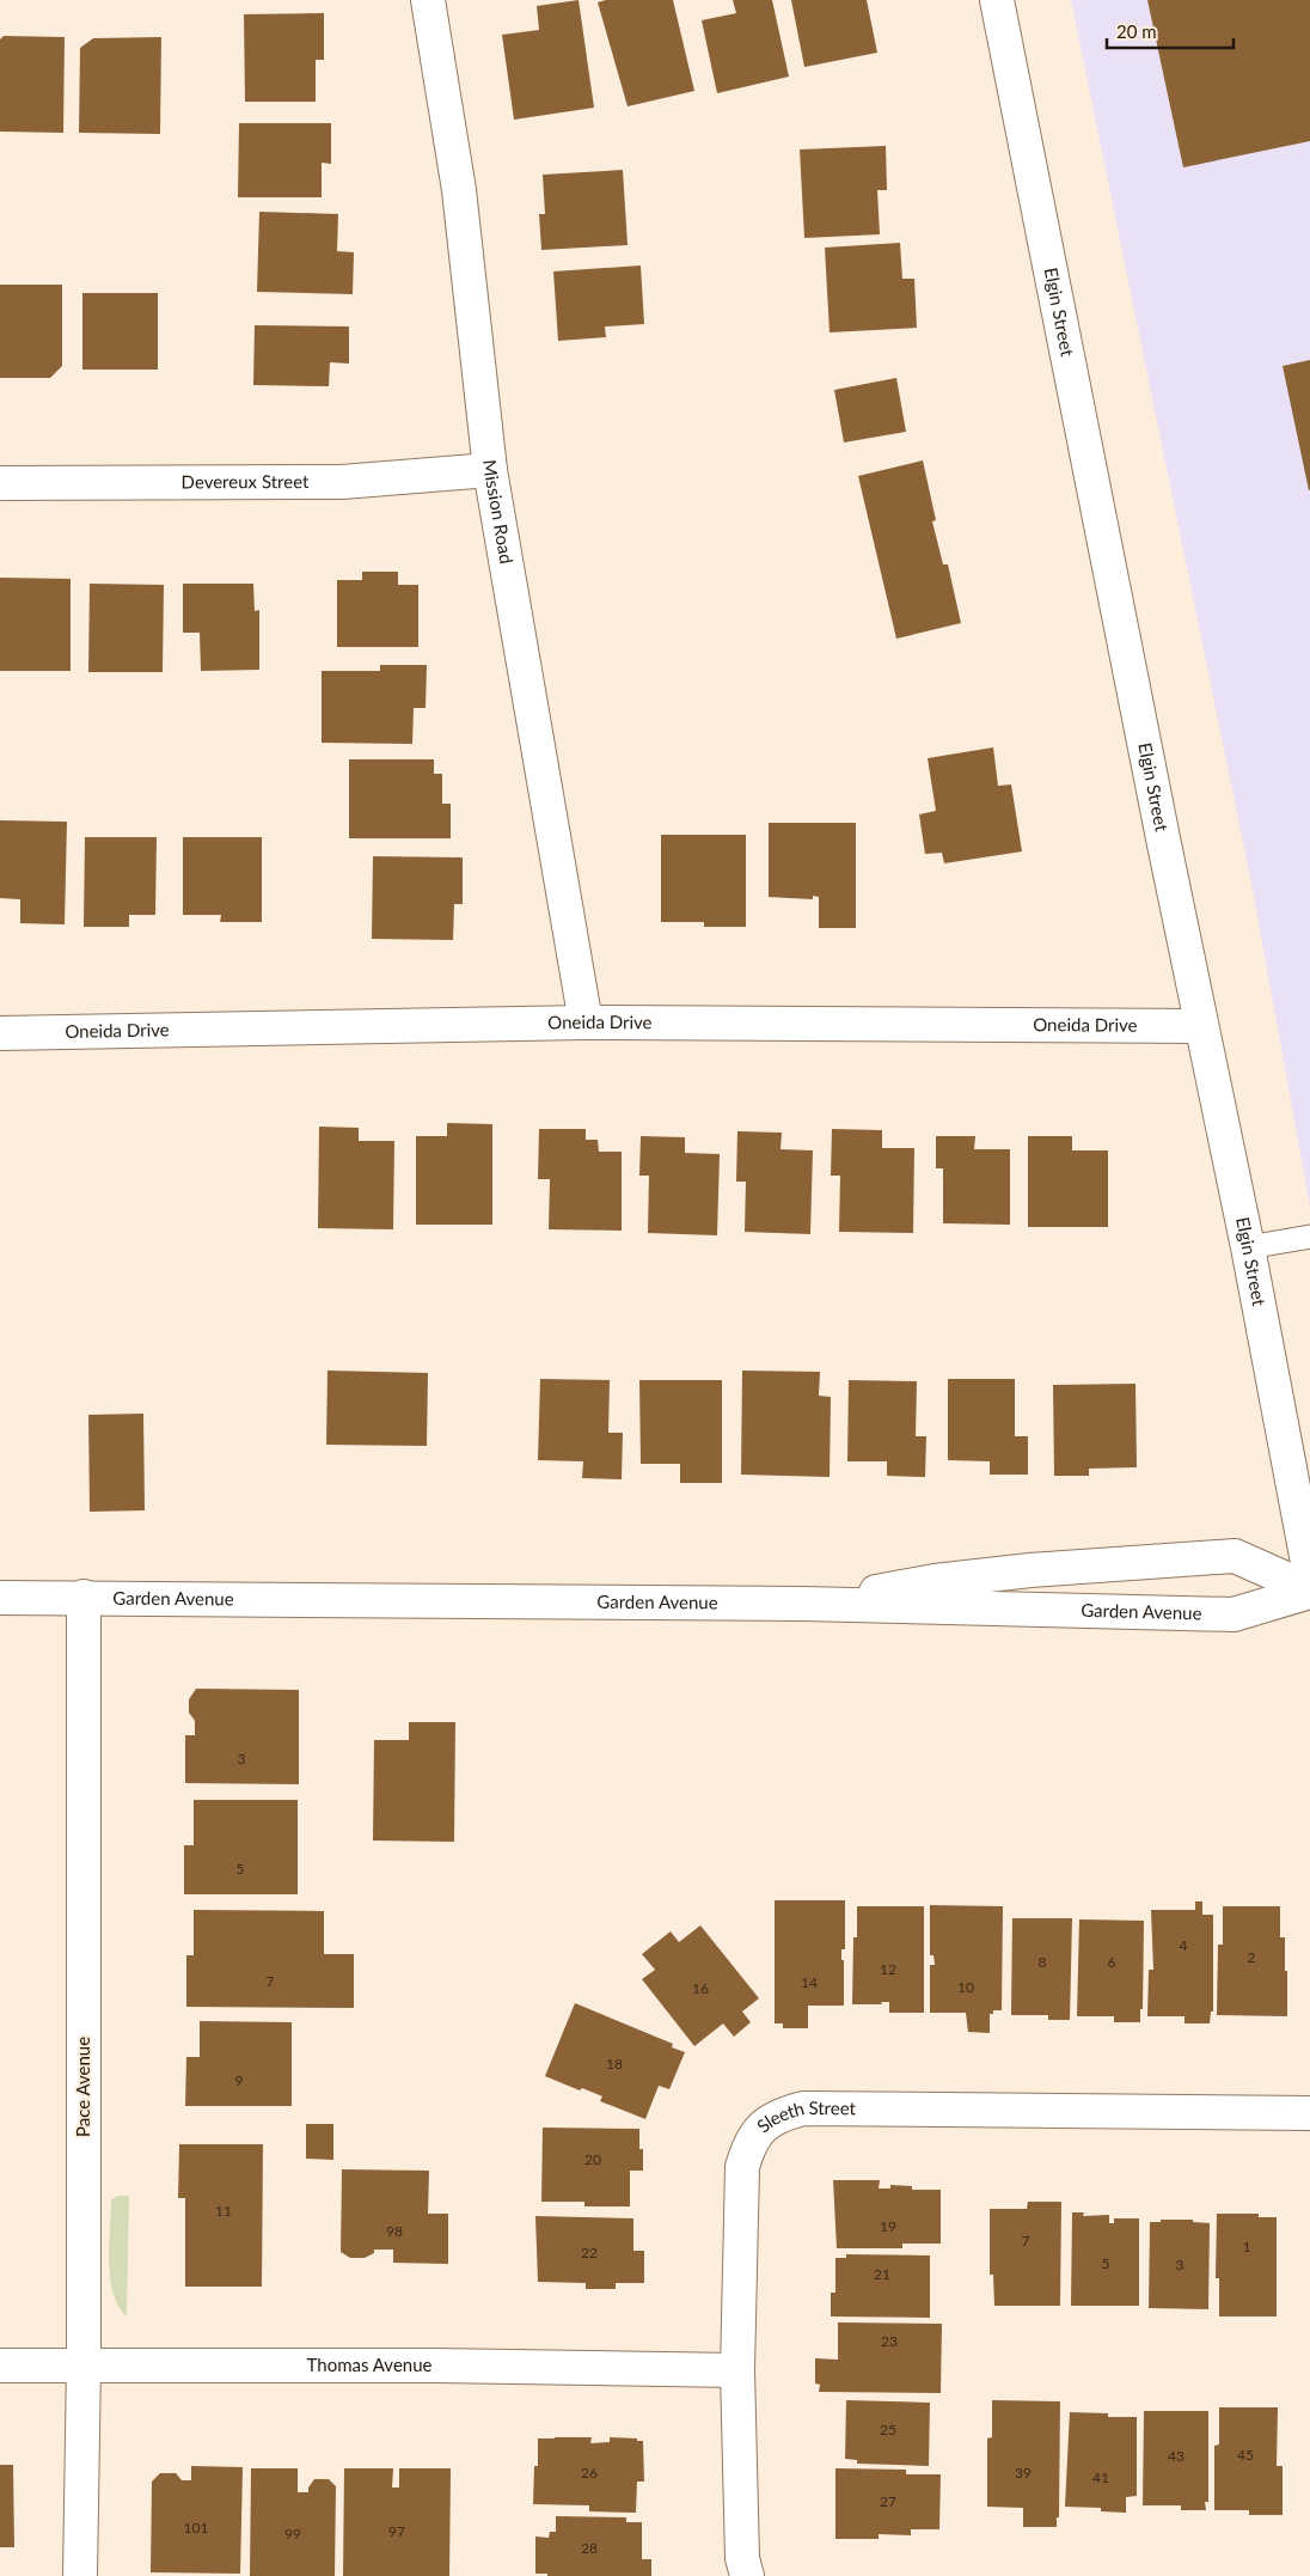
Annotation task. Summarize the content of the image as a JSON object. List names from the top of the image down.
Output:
{
  "streets": {
    "street": [
      "Elgin Street",
      "Devereux Street",
      "Mission Road",
      "Oneida Drive",
      "Garden Avenue",
      "Pace Avenue",
      "Sleeth Street",
      "Thomas Avenue"
    ]
  },
  "crossings": [
    ["Elgin Street", "Oneida Drive"],
    ["Devereux Street", "Mission Road"],
    ["Mission Road", "Oneida Drive"],
    ["Garden Avenue", "Pace Avenue"],
    ["Pace Avenue", "Thomas Avenue"],
    ["Sleeth Street", "Thomas Avenue"]
  ],
  "house_numbers": [
    "3",
    "5",
    "4",
    "2",
    "8",
    "6",
    "12",
    "7",
    "14",
    "10",
    "16",
    "18",
    "9",
    "20",
    "11",
    "19",
    "98",
    "7",
    "1",
    "22",
    "5",
    "3",
    "21",
    "23",
    "25",
    "45",
    "43",
    "26",
    "39",
    "41",
    "27",
    "101",
    "97",
    "99",
    "28"
  ],
  "scale_bar": "20 m"
}
